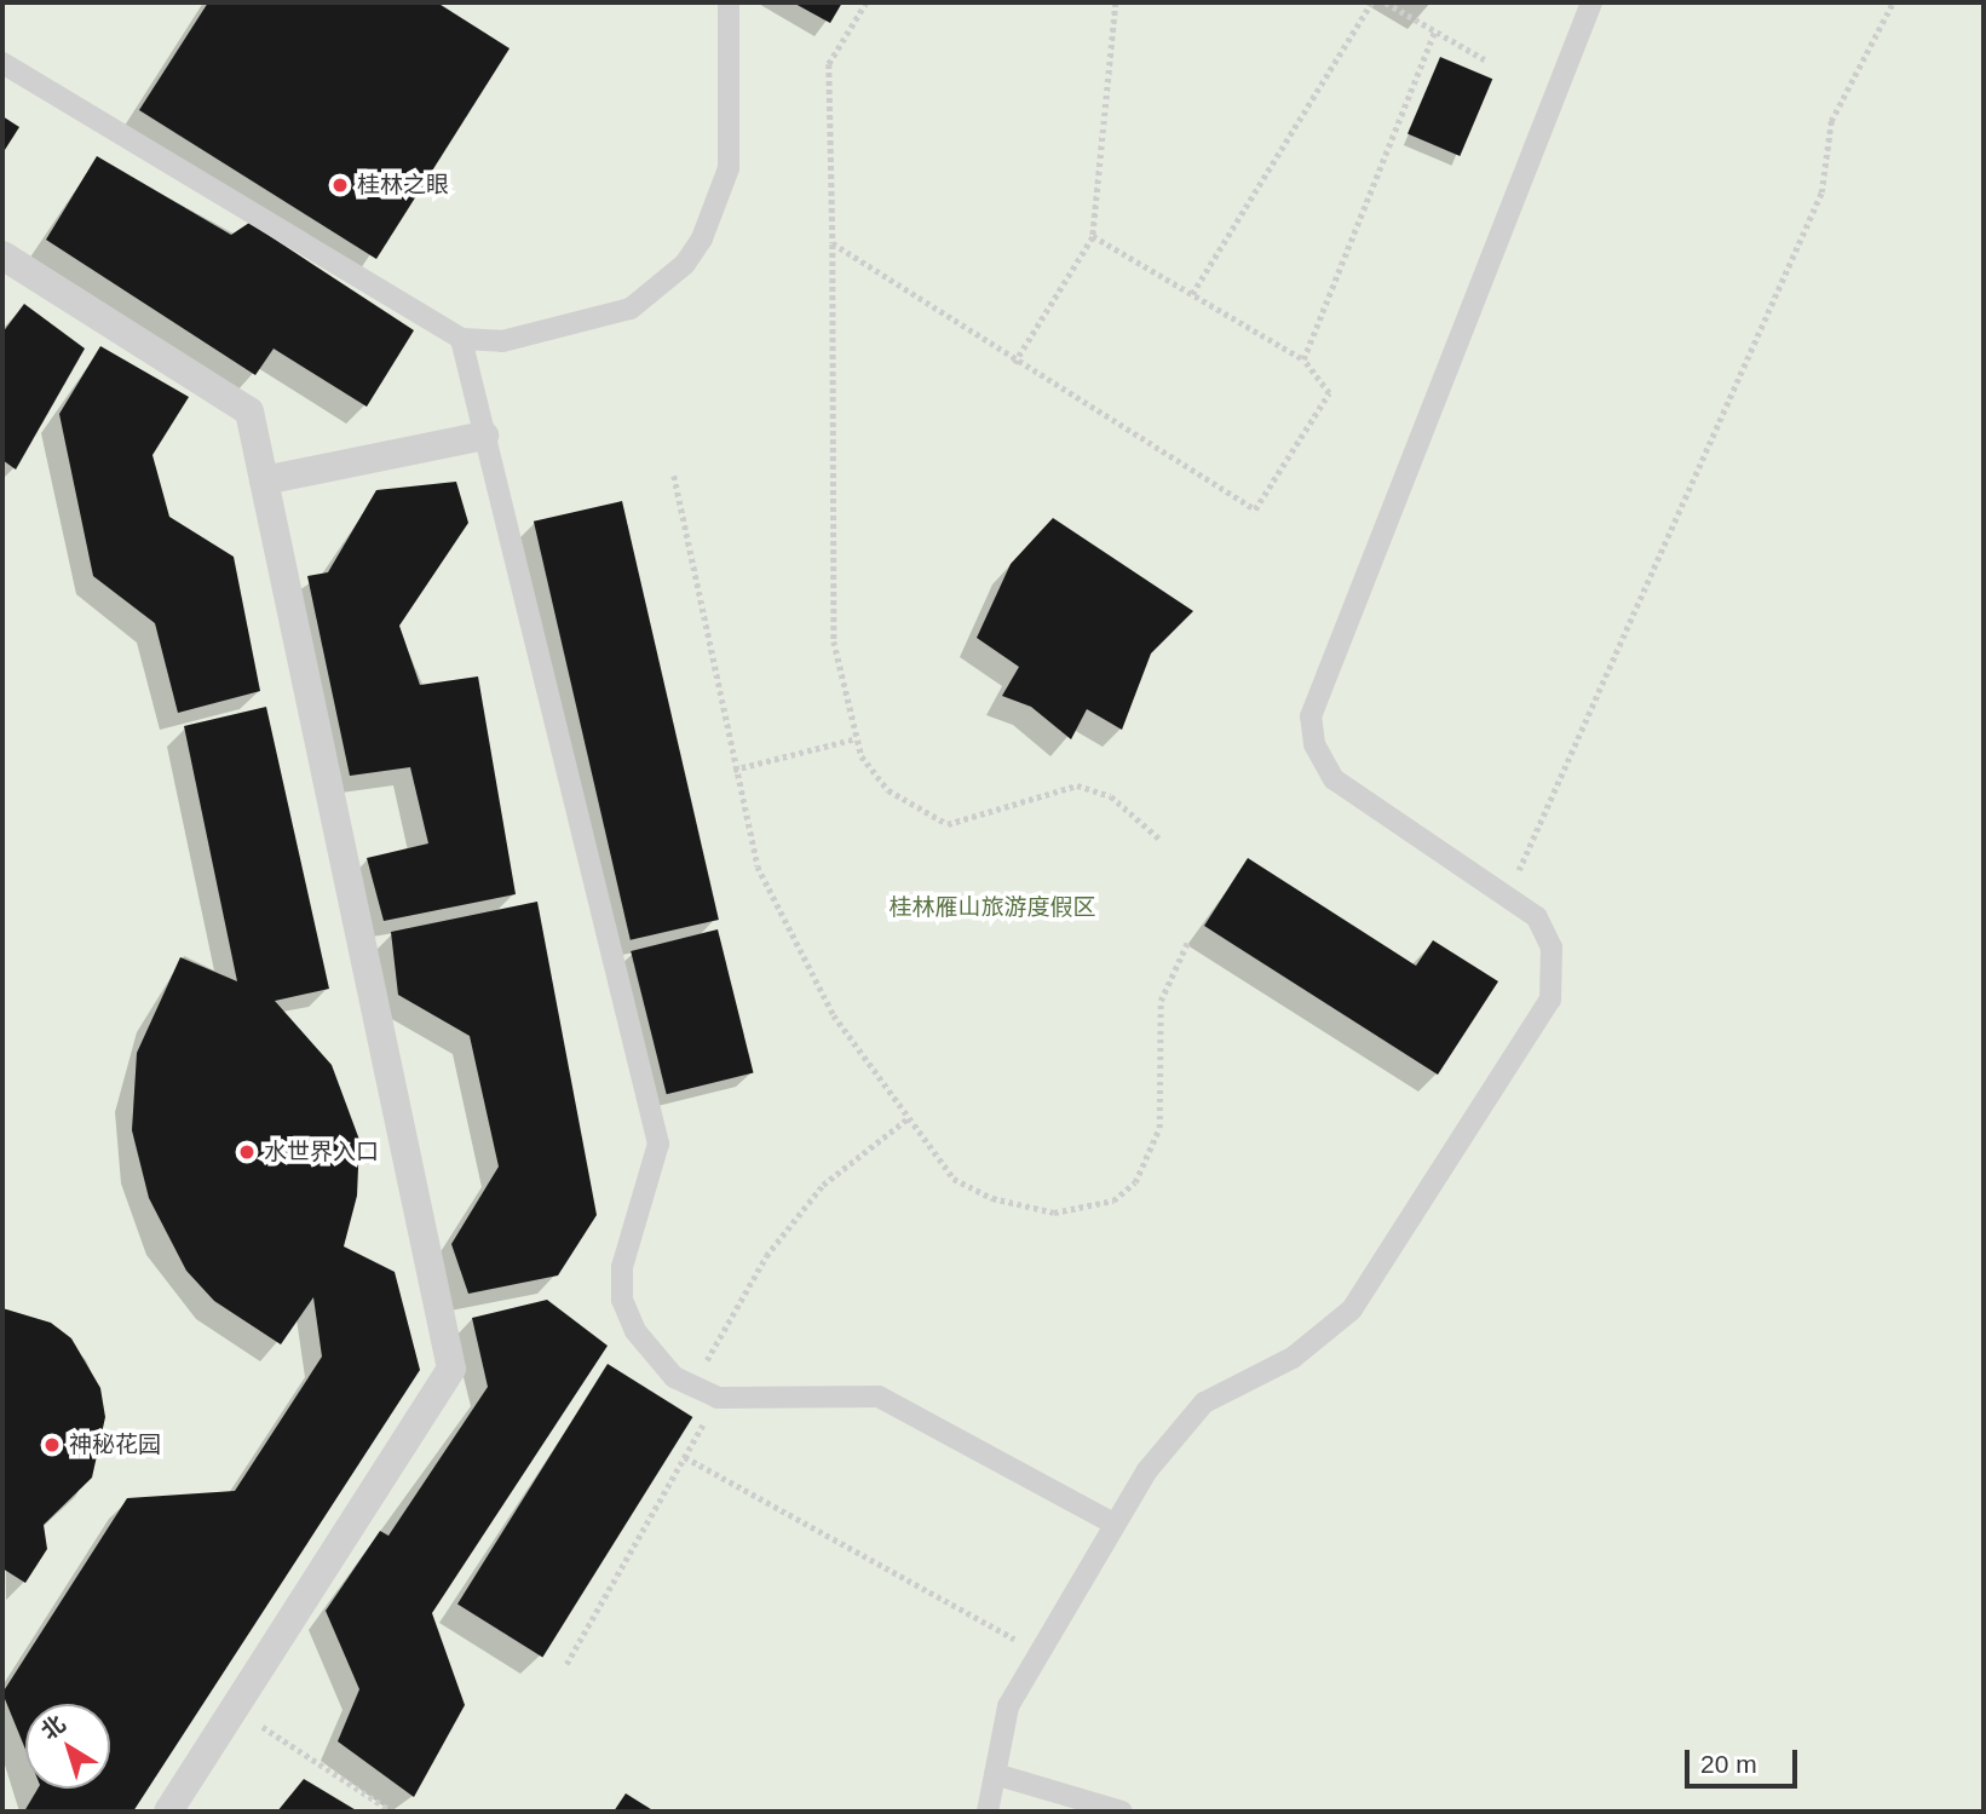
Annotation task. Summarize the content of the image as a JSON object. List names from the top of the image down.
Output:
{
  "parks": ["桂林雁山旅游度假区"],
  "places": ["桂林之眼", "水世界入口", "神秘花园"],
  "scale_bar": "20 m",
  "north": "top left"
}
